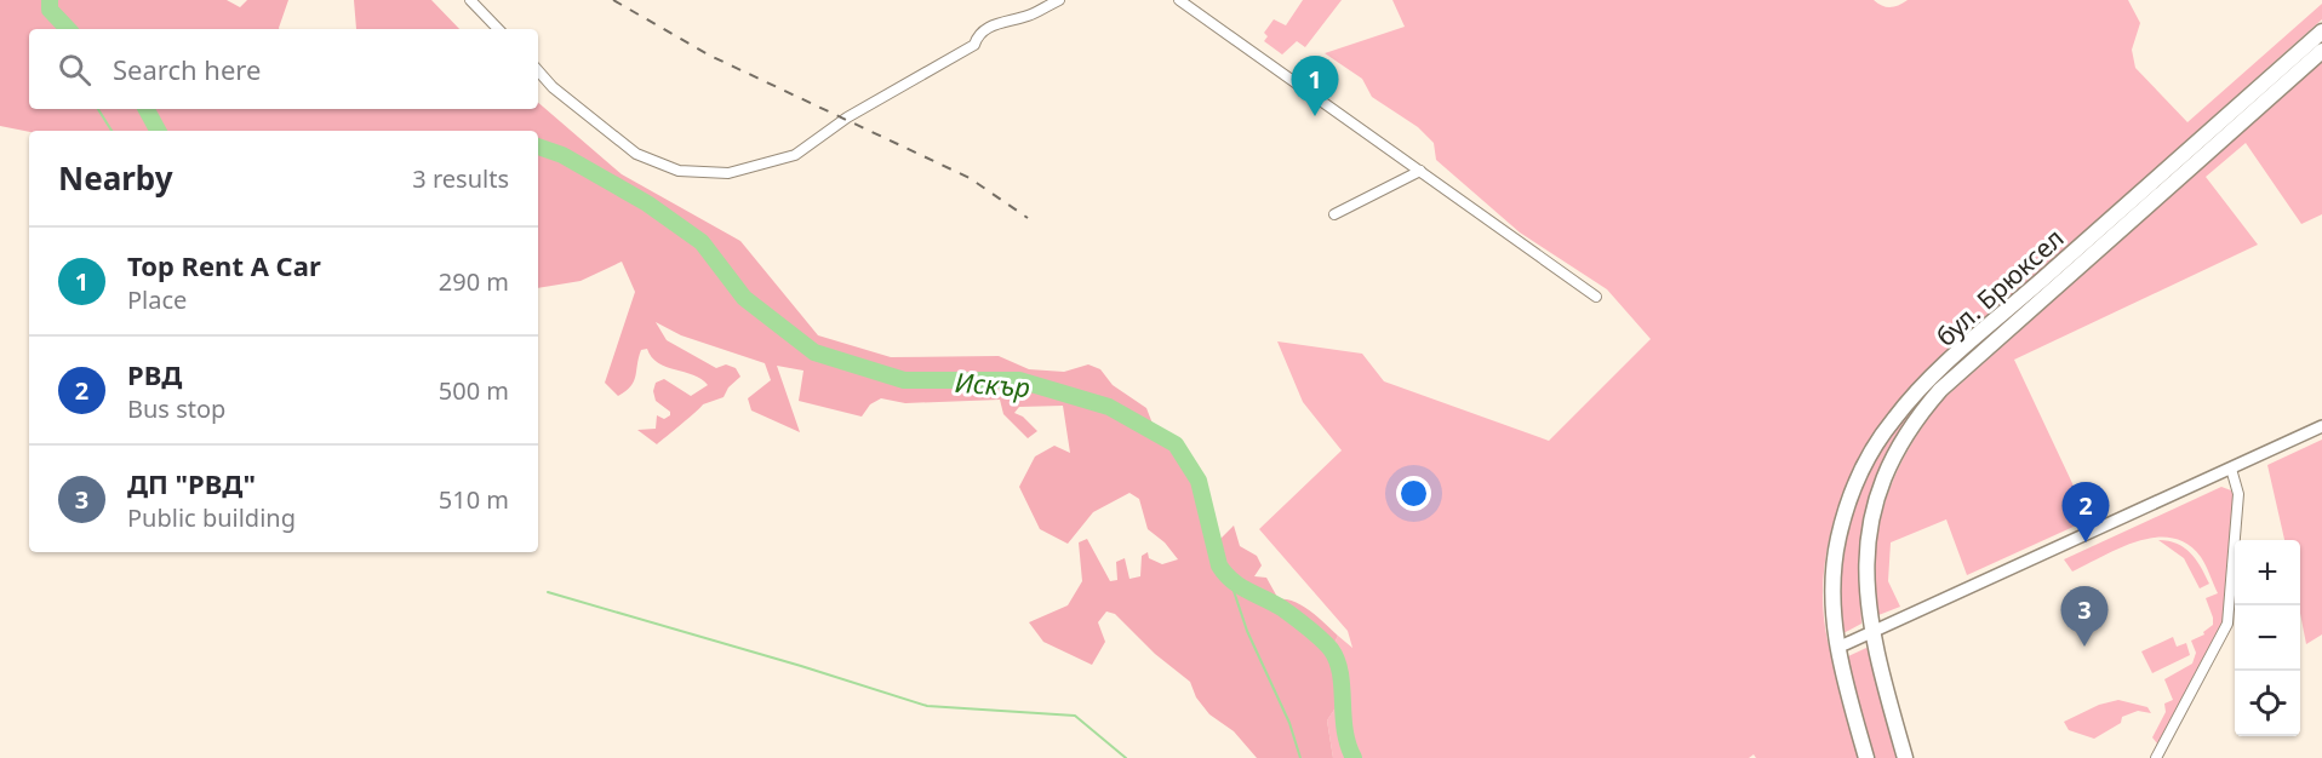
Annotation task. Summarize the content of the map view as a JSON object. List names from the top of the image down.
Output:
{
  "streets": {
    "main road": ["бул. Брюксел"]
  },
  "water": ["Искър"],
  "page": {
    "search": "Search here",
    "pins": ["1", "2", "3"],
    "heading": ["Nearby", "3 results"],
    "list": [
      {
        "mark": "1",
        "name": "Top Rent A Car",
        "note": "Place",
        "value": "290 m"
      },
      {
        "mark": "2",
        "name": "РВД",
        "note": "Bus stop",
        "value": "500 m"
      },
      {
        "mark": "3",
        "name": "ДП \"РВД\"",
        "note": "Public building",
        "value": "510 m"
      }
    ],
    "map_buttons": ["+", "−"]
  }
}
